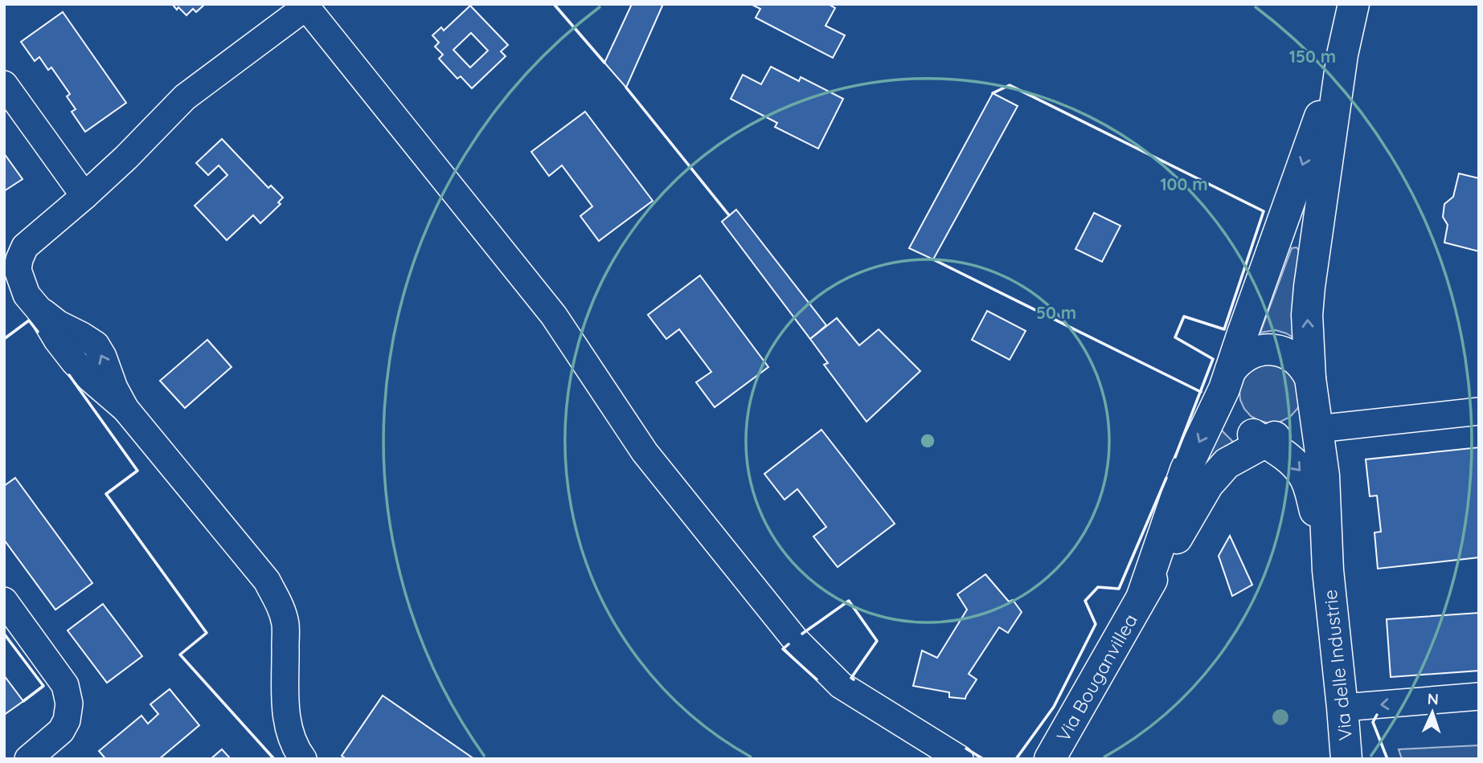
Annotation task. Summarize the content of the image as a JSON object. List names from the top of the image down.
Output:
{
  "streets": {
    "main road": ["Via delle Industrie", "Via Bouganvillea"]
  },
  "north": "top",
  "rings": ["150 m", "100 m", "50 m"]
}
